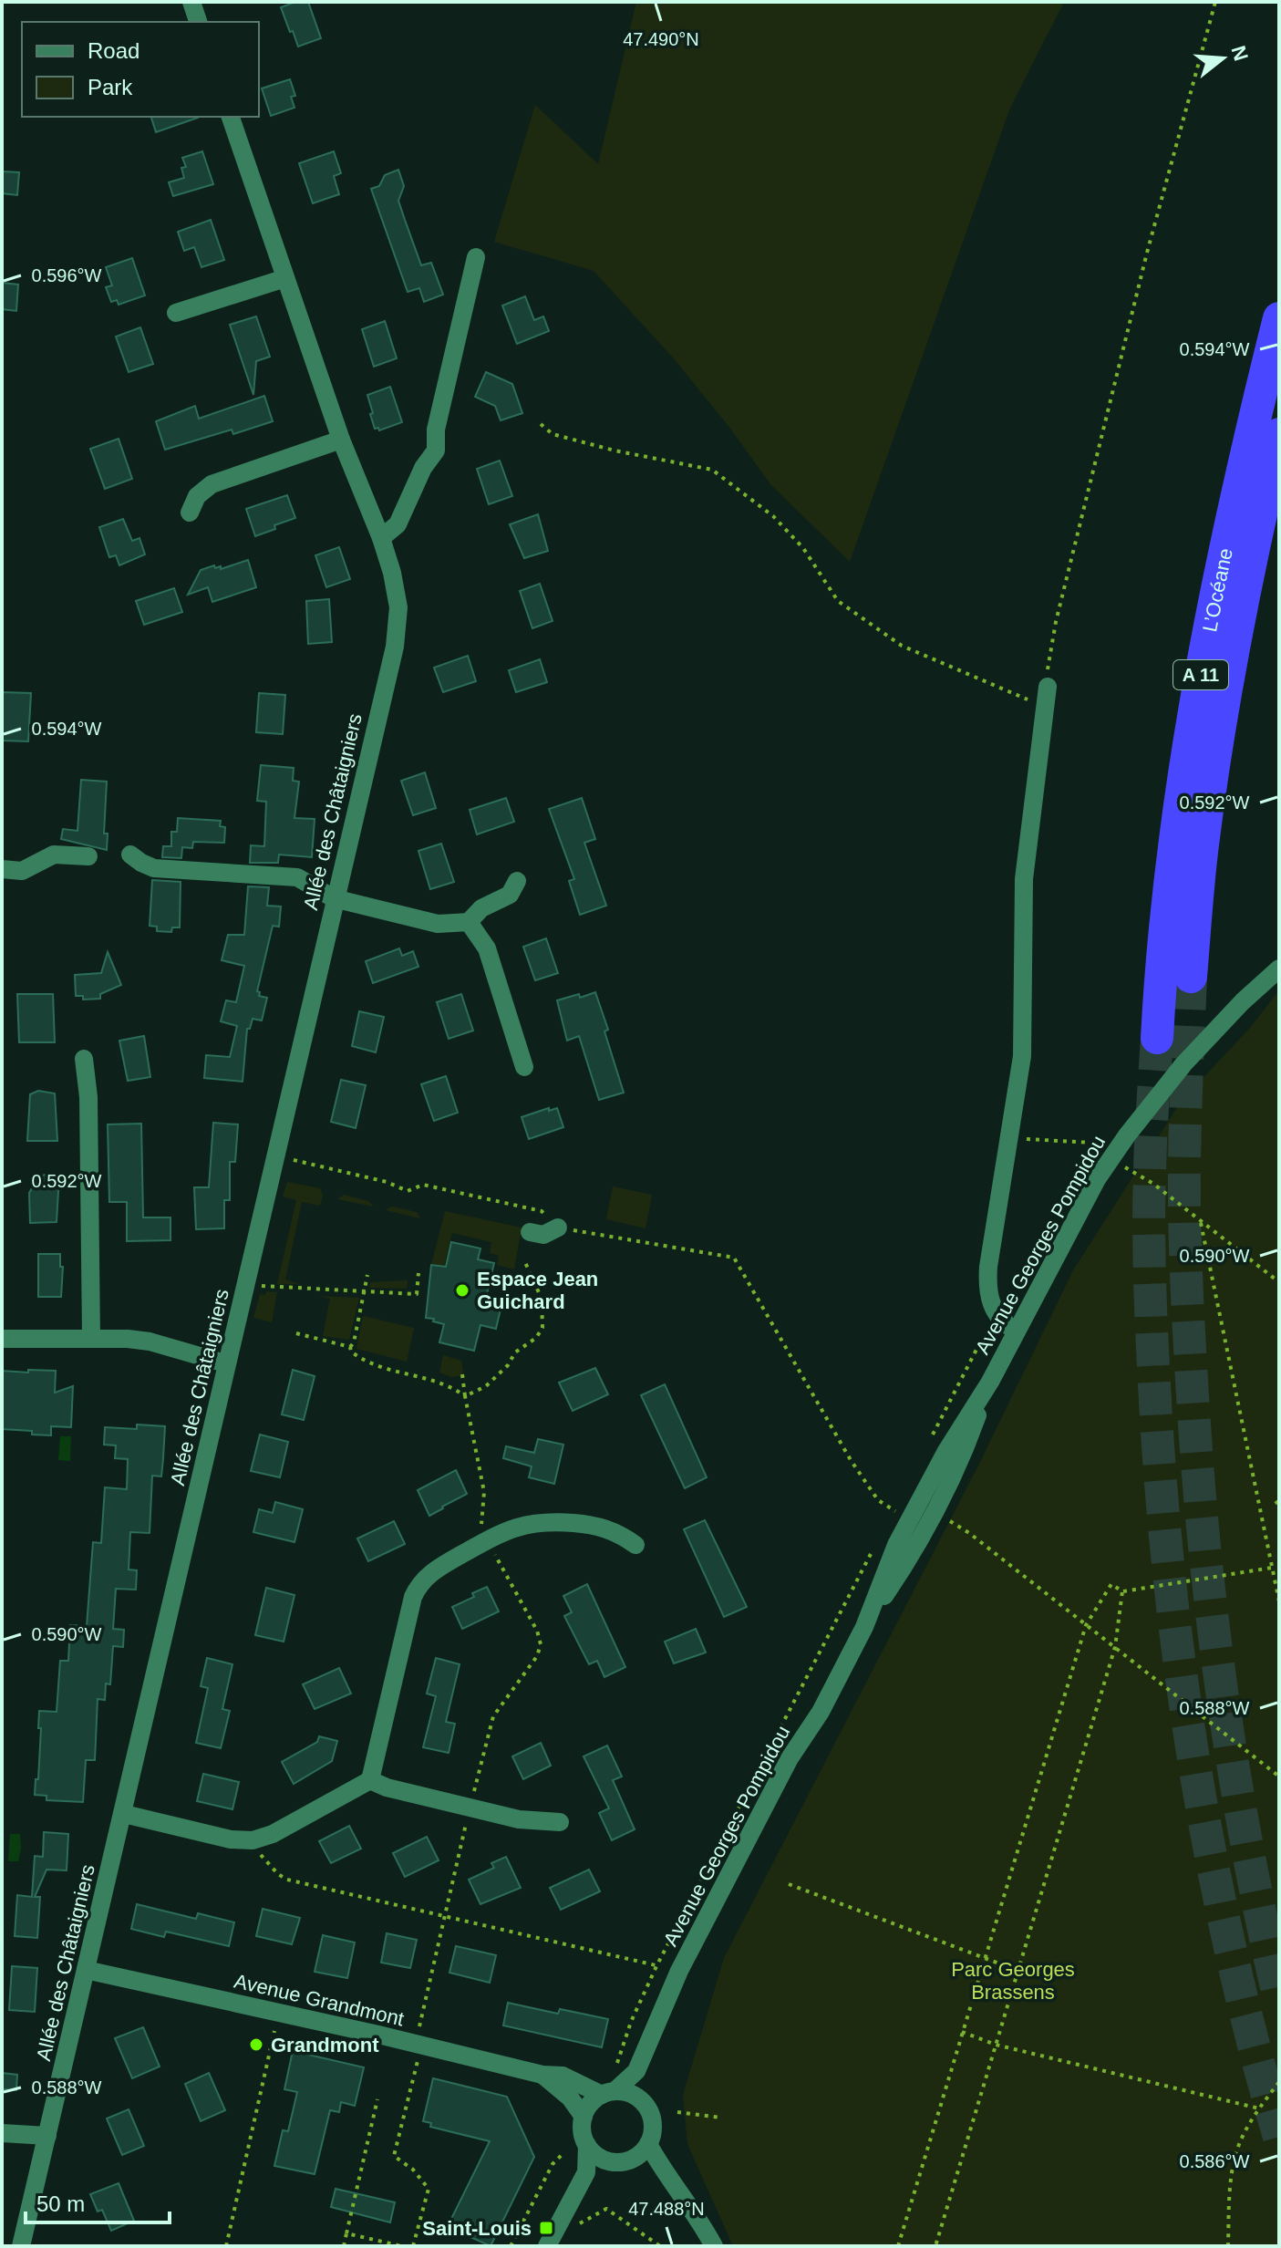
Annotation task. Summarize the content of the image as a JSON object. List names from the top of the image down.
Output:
{
  "streets": {
    "highway": ["L’Océane", "A 11"],
    "street": ["Allée des Châtaigniers", "Avenue Georges Pompidou", "Avenue Grandmont"]
  },
  "crossings": [
    ["Allée des Châtaigniers", "Avenue Grandmont"],
    ["Avenue Georges Pompidou", "Avenue Grandmont"]
  ],
  "parks": ["Parc Georges Brassens"],
  "places": {
    "other": ["Espace Jean Guichard", "Grandmont"],
    "transit": ["Saint-Louis"]
  },
  "legend": ["Road", "Park"],
  "scale_bar": "50 m",
  "north": "right",
  "coordinates": [
    "47.490°N",
    "0.596°W",
    "0.594°W",
    "0.592°W",
    "0.590°W",
    "0.588°W",
    "0.586°W",
    "47.488°N"
  ]
}
